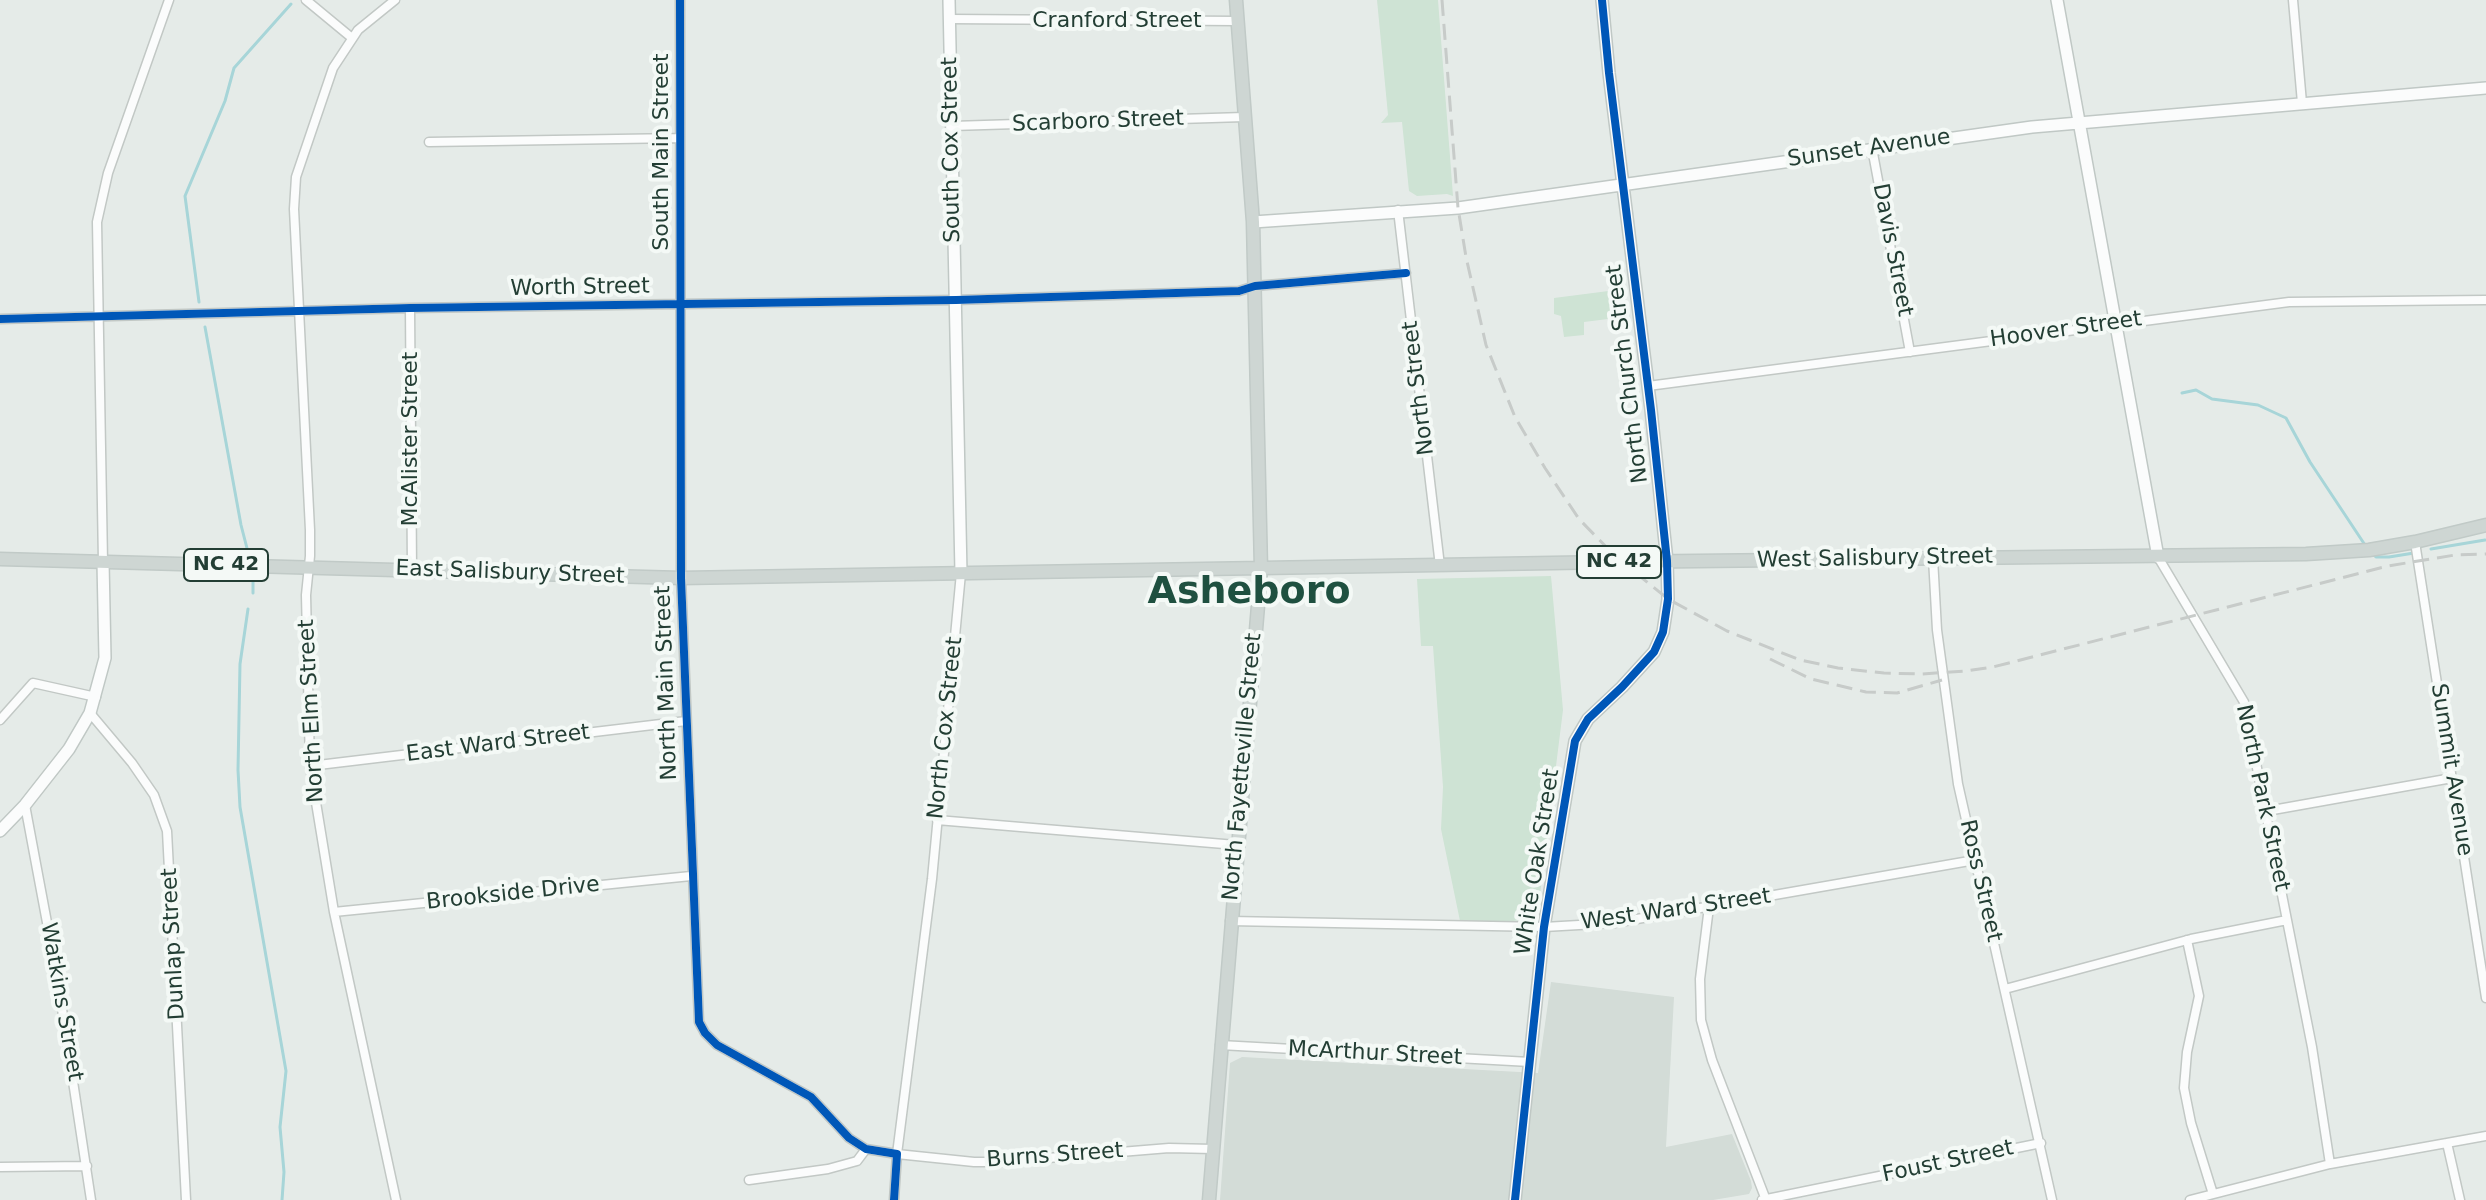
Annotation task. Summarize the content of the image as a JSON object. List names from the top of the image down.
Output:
{
  "streets": {
    "main road": [
      "Sunset Avenue",
      "South Cox Street",
      "North Church Street",
      "West Salisbury Street",
      "NC 42",
      "East Salisbury Street",
      "North Cox Street",
      "North Fayetteville Street",
      "North Park Street",
      "White Oak Street"
    ],
    "street": [
      "Cranford Street",
      "Scarboro Street",
      "South Main Street",
      "Davis Street",
      "Worth Street",
      "Hoover Street",
      "North Street",
      "McAlister Street",
      "North Main Street",
      "North Elm Street",
      "East Ward Street",
      "Summit Avenue",
      "Ross Street",
      "Brookside Drive",
      "West Ward Street",
      "Dunlap Street",
      "Watkins Street",
      "McArthur Street",
      "Burns Street",
      "Foust Street"
    ]
  },
  "crossings": [
    ["Cranford Street", "South Cox Street"],
    ["Cranford Street", "North Fayetteville Street"],
    ["Scarboro Street", "South Cox Street"],
    ["Scarboro Street", "North Fayetteville Street"],
    ["Sunset Avenue", "Davis Street"],
    ["Sunset Avenue", "North Church Street"],
    ["Sunset Avenue", "North Street"],
    ["Sunset Avenue", "North Fayetteville Street"],
    ["Sunset Avenue", "North Park Street"],
    ["South Cox Street", "Worth Street"],
    ["South Cox Street", "North Cox Street"],
    ["South Main Street", "Worth Street"],
    ["South Main Street", "North Main Street"],
    ["Davis Street", "Hoover Street"],
    ["Worth Street", "North Street"],
    ["Worth Street", "McAlister Street"],
    ["Worth Street", "North Main Street"],
    ["Worth Street", "North Elm Street"],
    ["Worth Street", "North Cox Street"],
    ["Worth Street", "North Fayetteville Street"],
    ["Hoover Street", "North Church Street"],
    ["Hoover Street", "North Park Street"],
    ["North Church Street", "West Salisbury Street"],
    ["North Church Street", "White Oak Street"],
    ["North Street", "West Salisbury Street"],
    ["McAlister Street", "East Salisbury Street"],
    ["West Salisbury Street", "East Salisbury Street"],
    ["West Salisbury Street", "North Fayetteville Street"],
    ["West Salisbury Street", "Summit Avenue"],
    ["West Salisbury Street", "North Park Street"],
    ["West Salisbury Street", "White Oak Street"],
    ["West Salisbury Street", "Ross Street"],
    ["East Salisbury Street", "North Main Street"],
    ["East Salisbury Street", "North Elm Street"],
    ["East Salisbury Street", "North Cox Street"],
    ["East Salisbury Street", "North Fayetteville Street"],
    ["North Main Street", "East Ward Street"],
    ["North Main Street", "Brookside Drive"],
    ["North Main Street", "Burns Street"],
    ["North Elm Street", "East Ward Street"],
    ["North Elm Street", "Brookside Drive"],
    ["North Cox Street", "Burns Street"],
    ["North Fayetteville Street", "West Ward Street"],
    ["North Fayetteville Street", "McArthur Street"],
    ["North Fayetteville Street", "Burns Street"],
    ["White Oak Street", "West Ward Street"],
    ["White Oak Street", "McArthur Street"],
    ["Ross Street", "West Ward Street"],
    ["Ross Street", "Foust Street"]
  ],
  "districts": ["Asheboro"]
}
